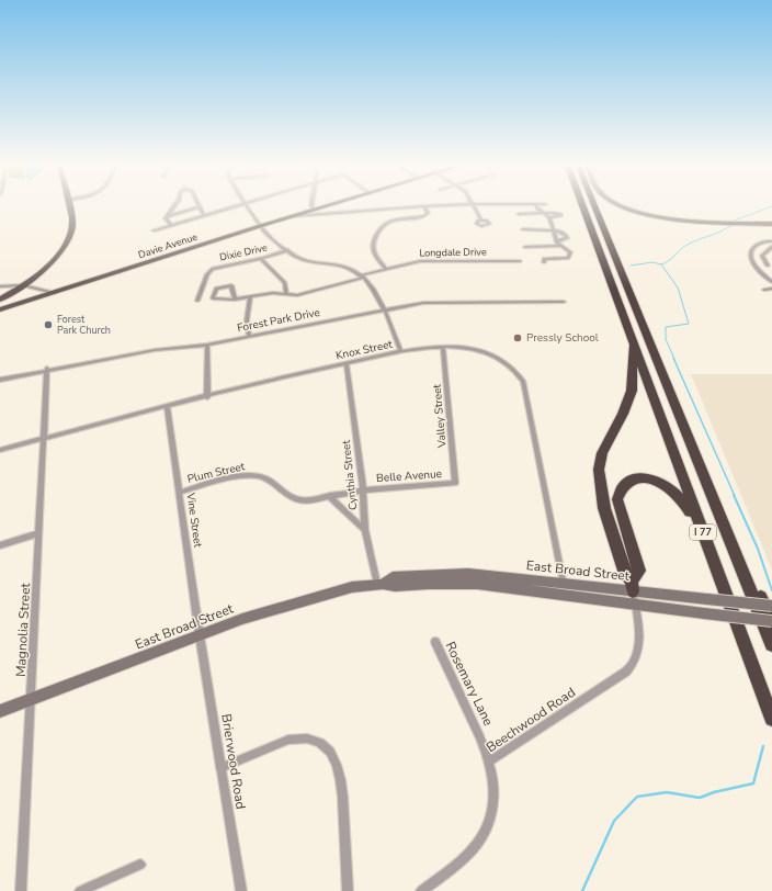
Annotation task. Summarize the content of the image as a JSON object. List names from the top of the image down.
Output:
{
  "streets": {
    "highway": ["I 77"],
    "main road": ["Davie Avenue", "East Broad Street"],
    "street": [
      "Dixie Drive",
      "Longdale Drive",
      "Forest Park Drive",
      "Knox Street",
      "Valley Street",
      "Plum Street",
      "Cynthia Street",
      "Belle Avenue",
      "Vine Street",
      "Magnolia Street",
      "Rosemary Lane",
      "Beechwood Road",
      "Brierwood Road"
    ]
  },
  "crossings": [
    ["Forest Park Drive", "Magnolia Street"],
    ["Knox Street", "Valley Street"],
    ["Knox Street", "Cynthia Street"],
    ["Knox Street", "Vine Street"],
    ["Knox Street", "East Broad Street"],
    ["Knox Street", "Magnolia Street"],
    ["Valley Street", "Belle Avenue"],
    ["Plum Street", "Cynthia Street"],
    ["Plum Street", "Belle Avenue"],
    ["Plum Street", "Vine Street"],
    ["Cynthia Street", "Belle Avenue"],
    ["Cynthia Street", "East Broad Street"],
    ["Vine Street", "East Broad Street"],
    ["Vine Street", "Brierwood Road"],
    ["East Broad Street", "Magnolia Street"],
    ["East Broad Street", "Beechwood Road"],
    ["East Broad Street", "Brierwood Road"],
    ["Rosemary Lane", "Beechwood Road"]
  ],
  "places": ["Forest Park Church", "Pressly School"]
}
